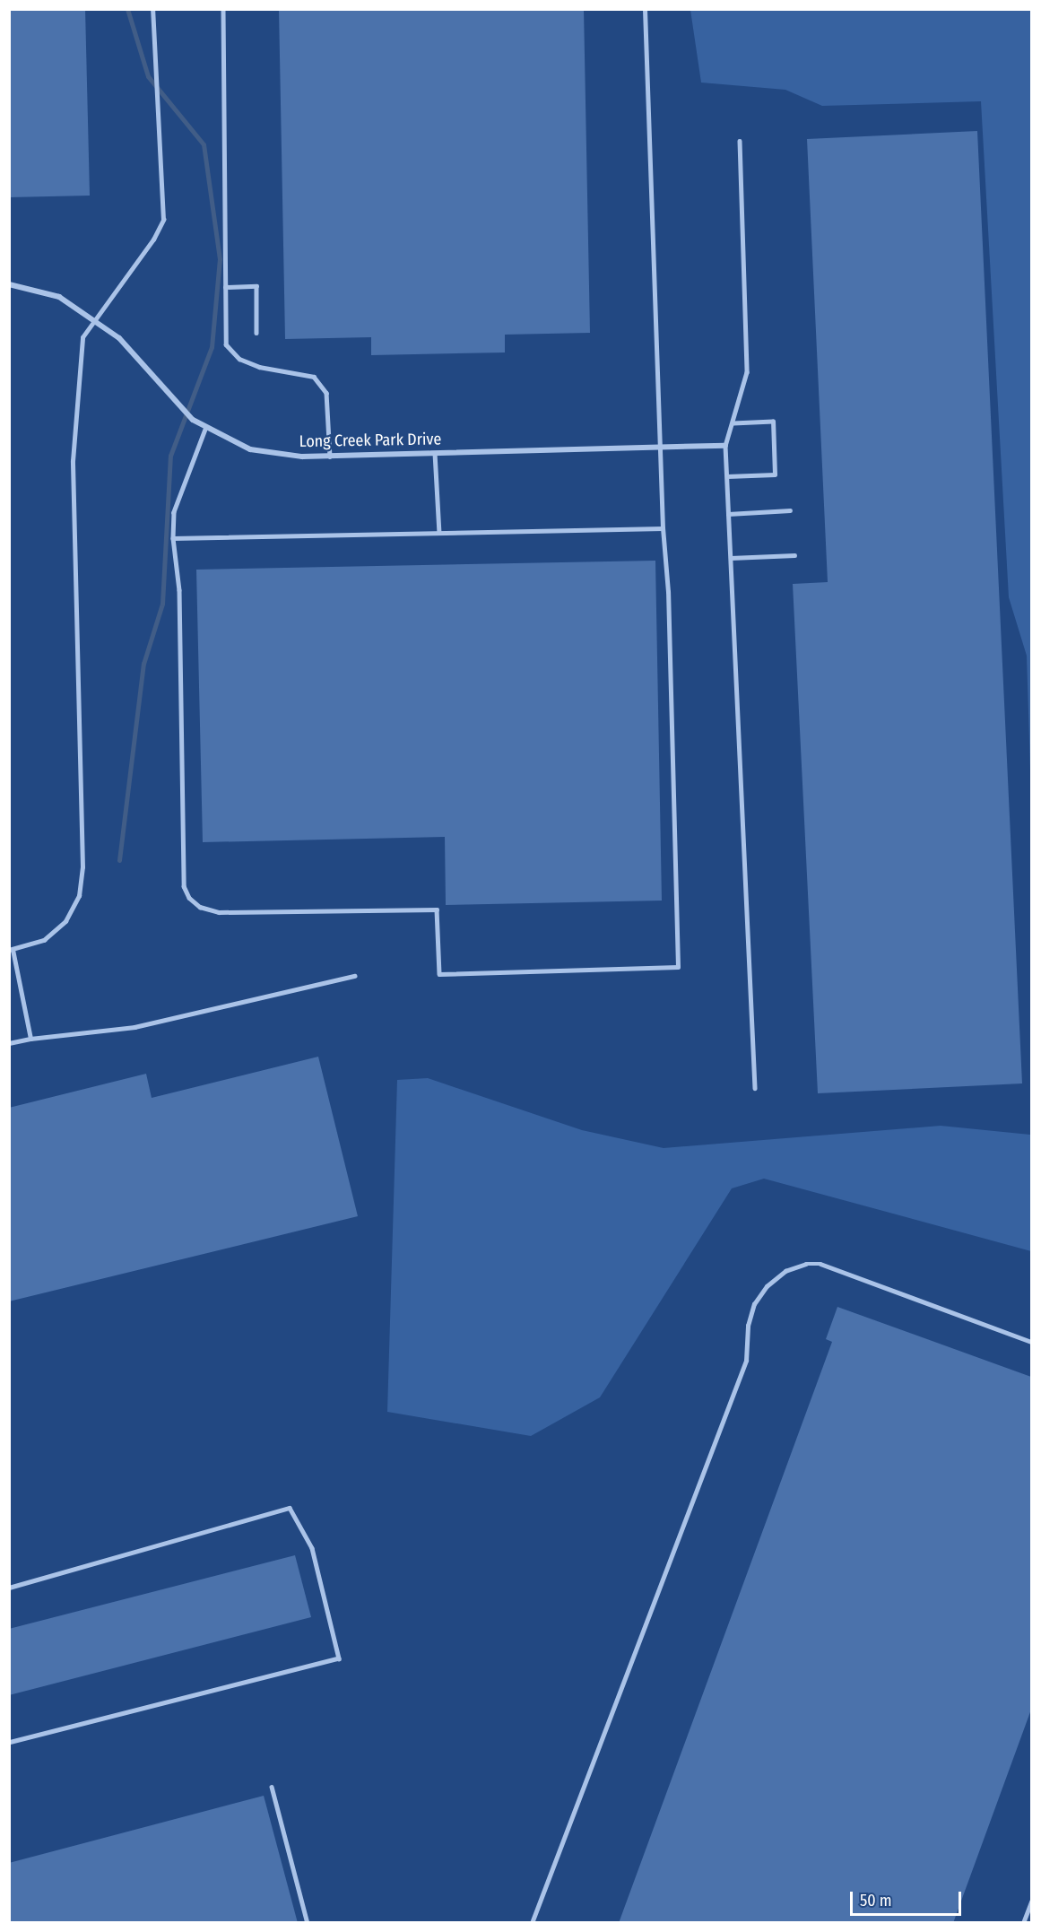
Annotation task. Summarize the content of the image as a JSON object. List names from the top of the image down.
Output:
{
  "streets": {
    "street": ["Long Creek Park Drive"]
  },
  "scale_bar": "50 m"
}
